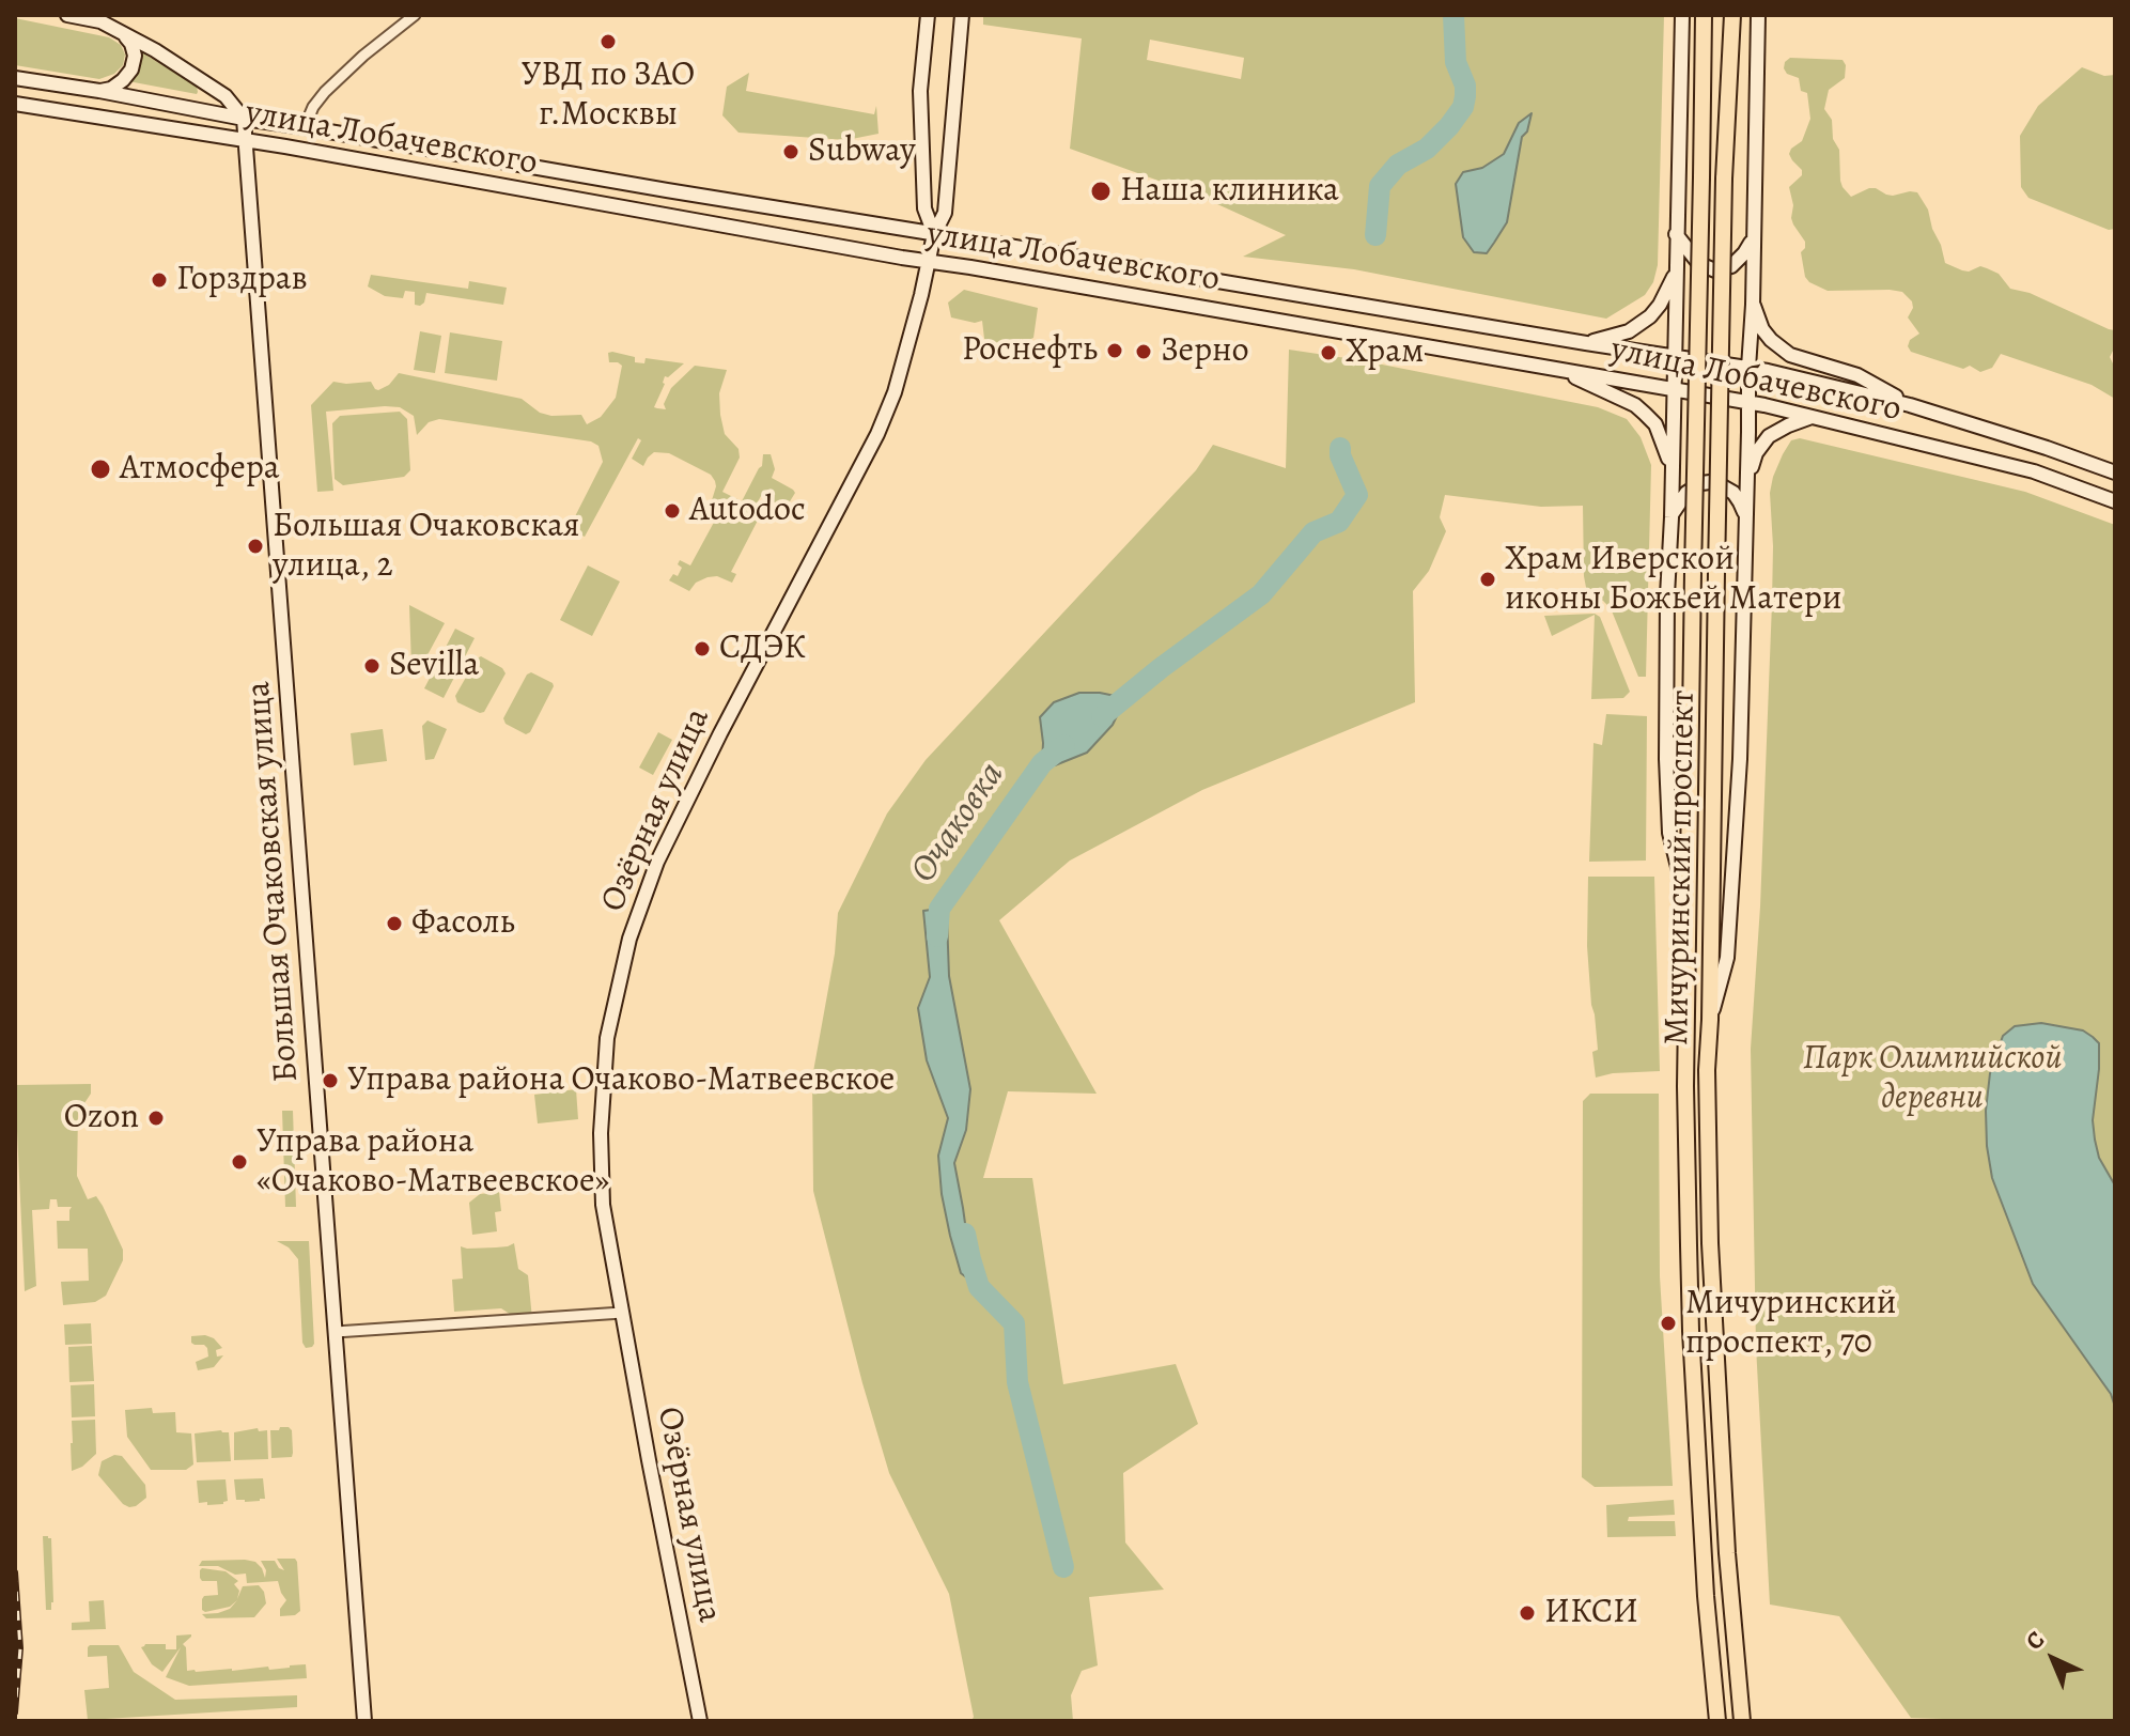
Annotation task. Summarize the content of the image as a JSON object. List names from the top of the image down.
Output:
{
  "streets": {
    "main road": [
      "улица Лобачевского",
      "Озёрная улица",
      "Мичуринский проспект",
      "Большая Очаковская улица"
    ]
  },
  "crossings": [
    ["улица Лобачевского", "Озёрная улица"],
    ["улица Лобачевского", "Большая Очаковская улица"]
  ],
  "water": ["Очаковка"],
  "parks": ["Парк Олимпийской деревни"],
  "places": [
    "УВД по ЗАО г.Москвы",
    "Subway",
    "Наша клиника",
    "Горздрав",
    "Роснефть",
    "Зерно",
    "Храм",
    "Атмосфера",
    "Autodoc",
    "Большая Очаковская улица, 2",
    "Храм Иверской иконы Божьей Матери",
    "СДЭК",
    "Sevilla",
    "Фасоль",
    "Управа района Очаково-Матвеевское",
    "Ozon",
    "Управа района «Очаково-Матвеевское»",
    "Мичуринский проспект, 70",
    "ИКСИ"
  ],
  "north": "top left"
}
